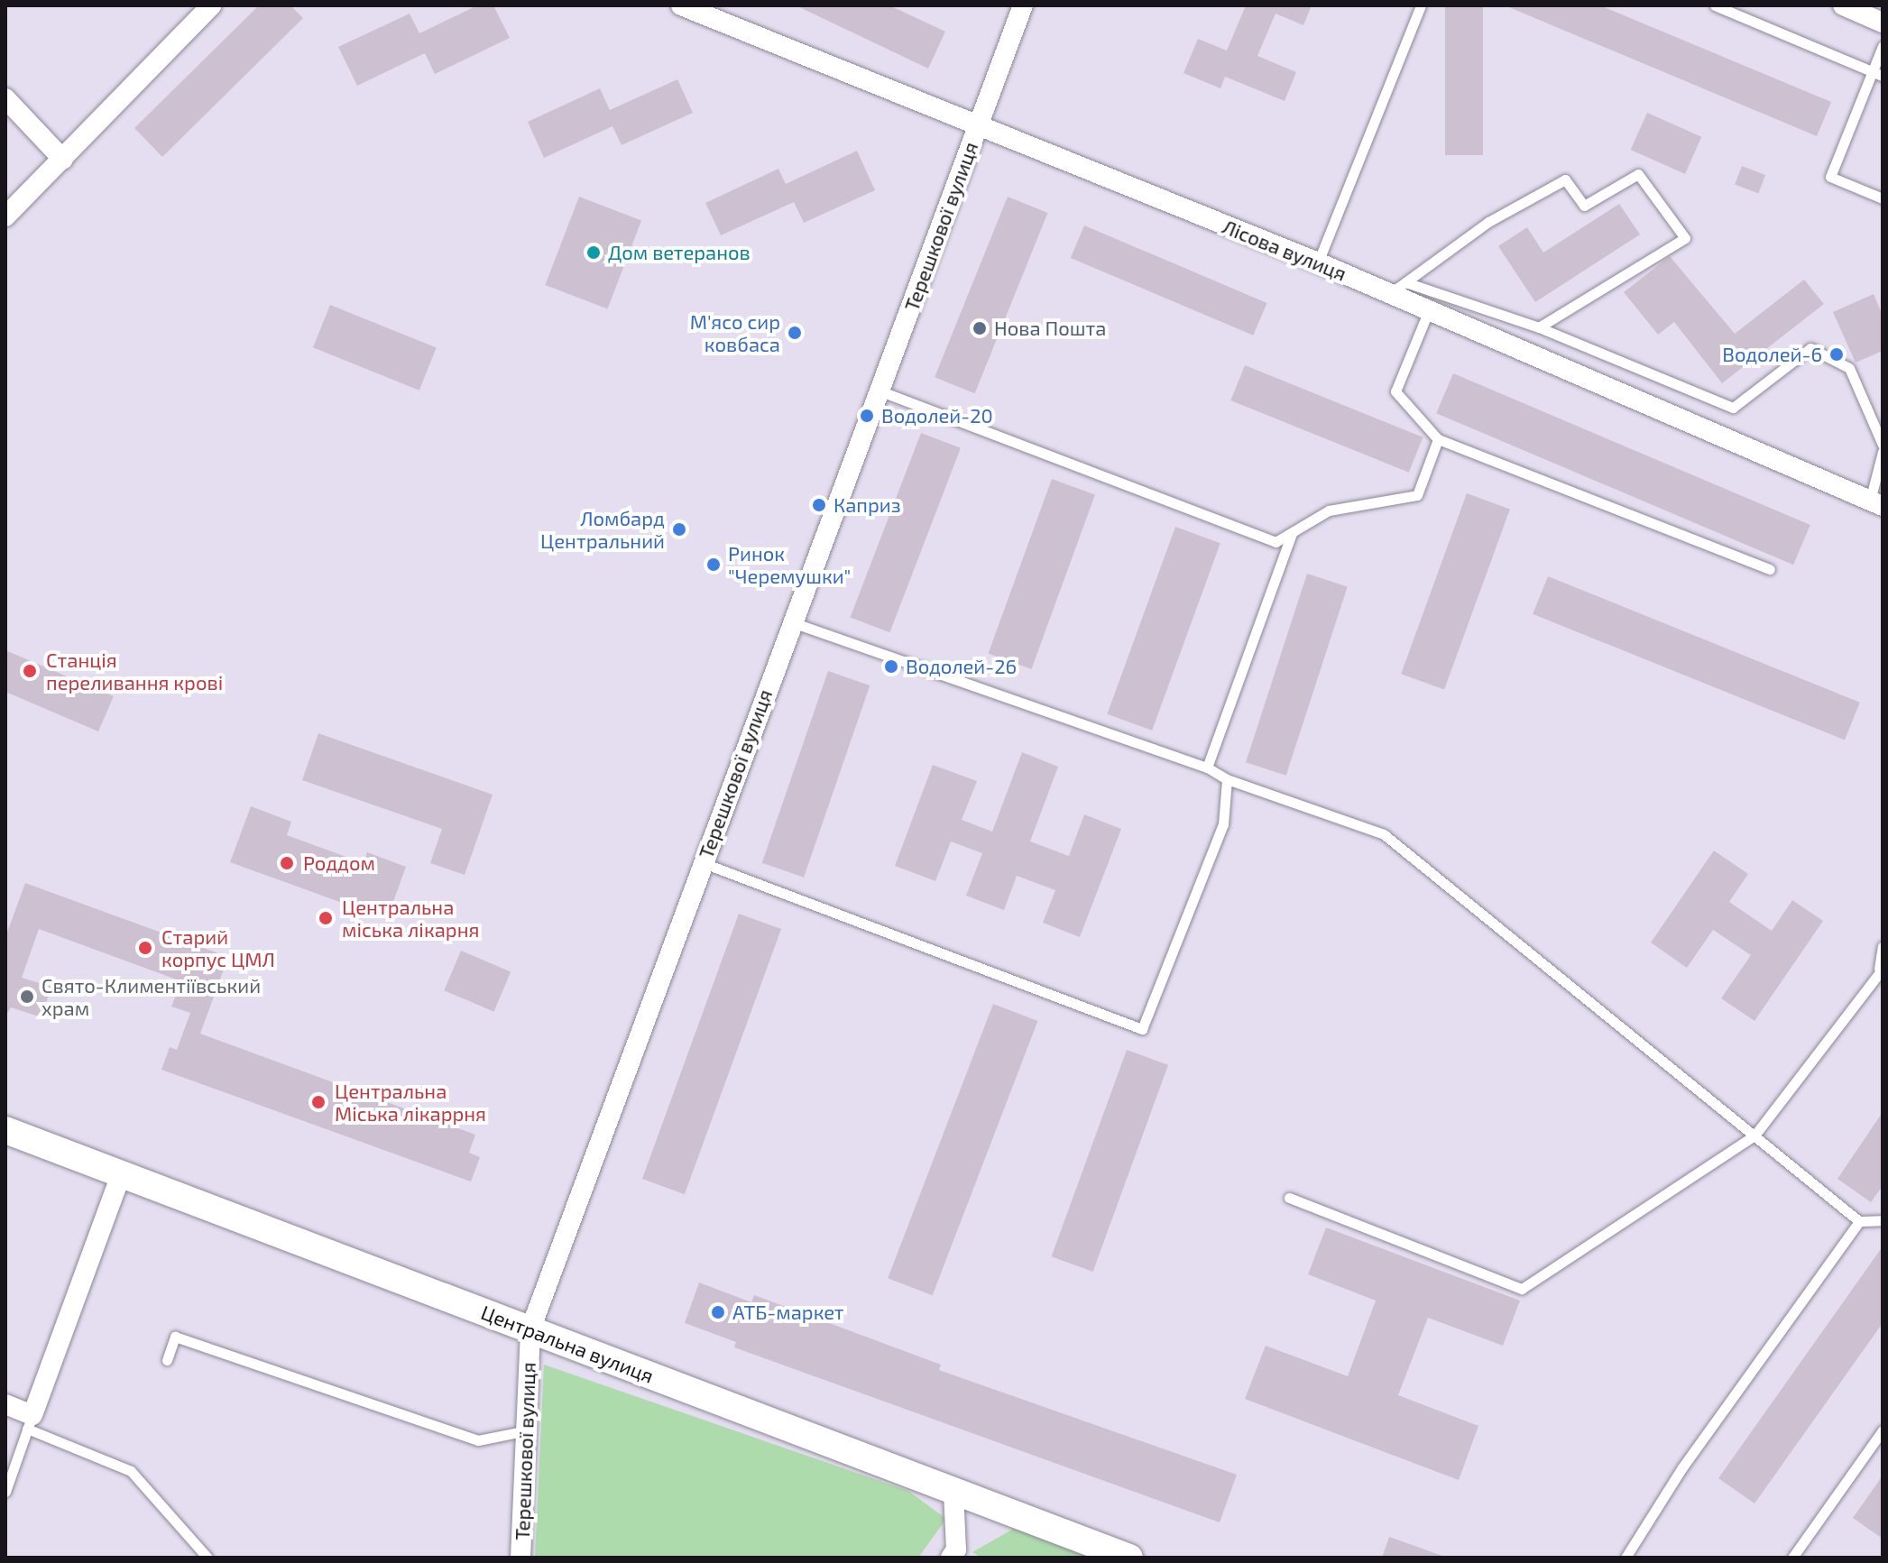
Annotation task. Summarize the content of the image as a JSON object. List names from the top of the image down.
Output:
{
  "streets": {
    "main road": ["Центральна вулиця"],
    "street": ["Терешкової вулиця", "Лісова вулиця"]
  },
  "crossings": [
    ["Терешкової вулиця", "Лісова вулиця"],
    ["Терешкової вулиця", "Центральна вулиця"]
  ],
  "places": [
    "Дом ветеранов",
    "Нова Пошта",
    "М'ясо сир ковбаса",
    "Водолей-6",
    "Водолей-20",
    "Каприз",
    "Ломбард Центральний",
    "Ринок \"Черемушки\"",
    "Водолей-26",
    "Станція переливання крові",
    "Роддом",
    "Центральна міська лікарня",
    "Старий корпус ЦМЛ",
    "Свято-Климентіївський храм",
    "Центральна Міська лікаррня",
    "АТБ-маркет"
  ]
}
